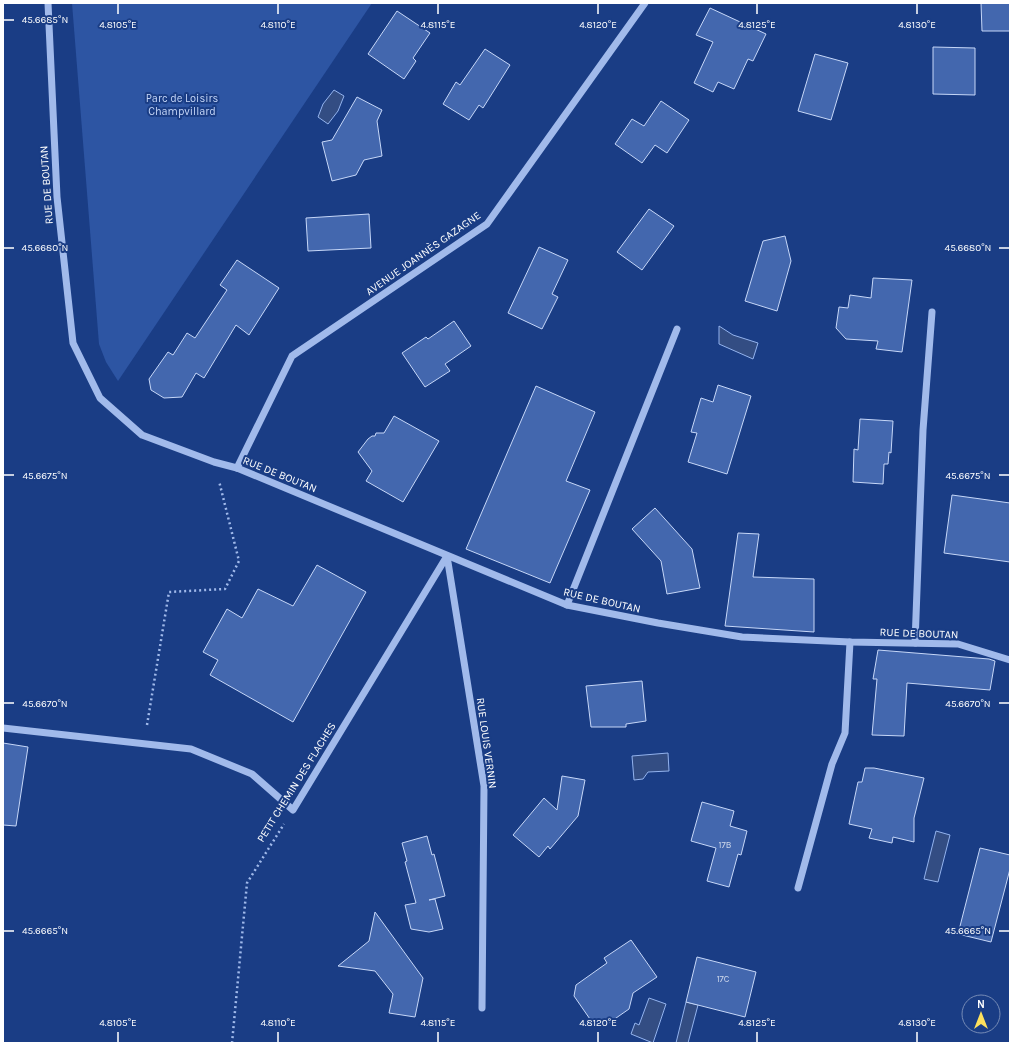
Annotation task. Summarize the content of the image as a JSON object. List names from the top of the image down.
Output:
{
  "streets": {
    "street": [
      "RUE DE BOUTAN",
      "AVENUE JOANNÈS GAZAGNE",
      "RUE LOUIS VERNIN",
      "PETIT CHEMIN DES FLACHES"
    ]
  },
  "crossings": [
    ["RUE DE BOUTAN", "AVENUE JOANNÈS GAZAGNE"],
    ["RUE DE BOUTAN", "RUE LOUIS VERNIN"],
    ["RUE DE BOUTAN", "PETIT CHEMIN DES FLACHES"],
    ["RUE LOUIS VERNIN", "PETIT CHEMIN DES FLACHES"]
  ],
  "parks": ["Parc de Loisirs Champvillard"],
  "house_numbers": ["17B", "17C"],
  "north": "top",
  "coordinates": [
    "45.6685°N",
    "4.8105°E",
    "4.8110°E",
    "4.8115°E",
    "4.8120°E",
    "4.8125°E",
    "4.8130°E",
    "45.6680°N",
    "45.6675°N",
    "45.6670°N",
    "45.6665°N"
  ]
}
